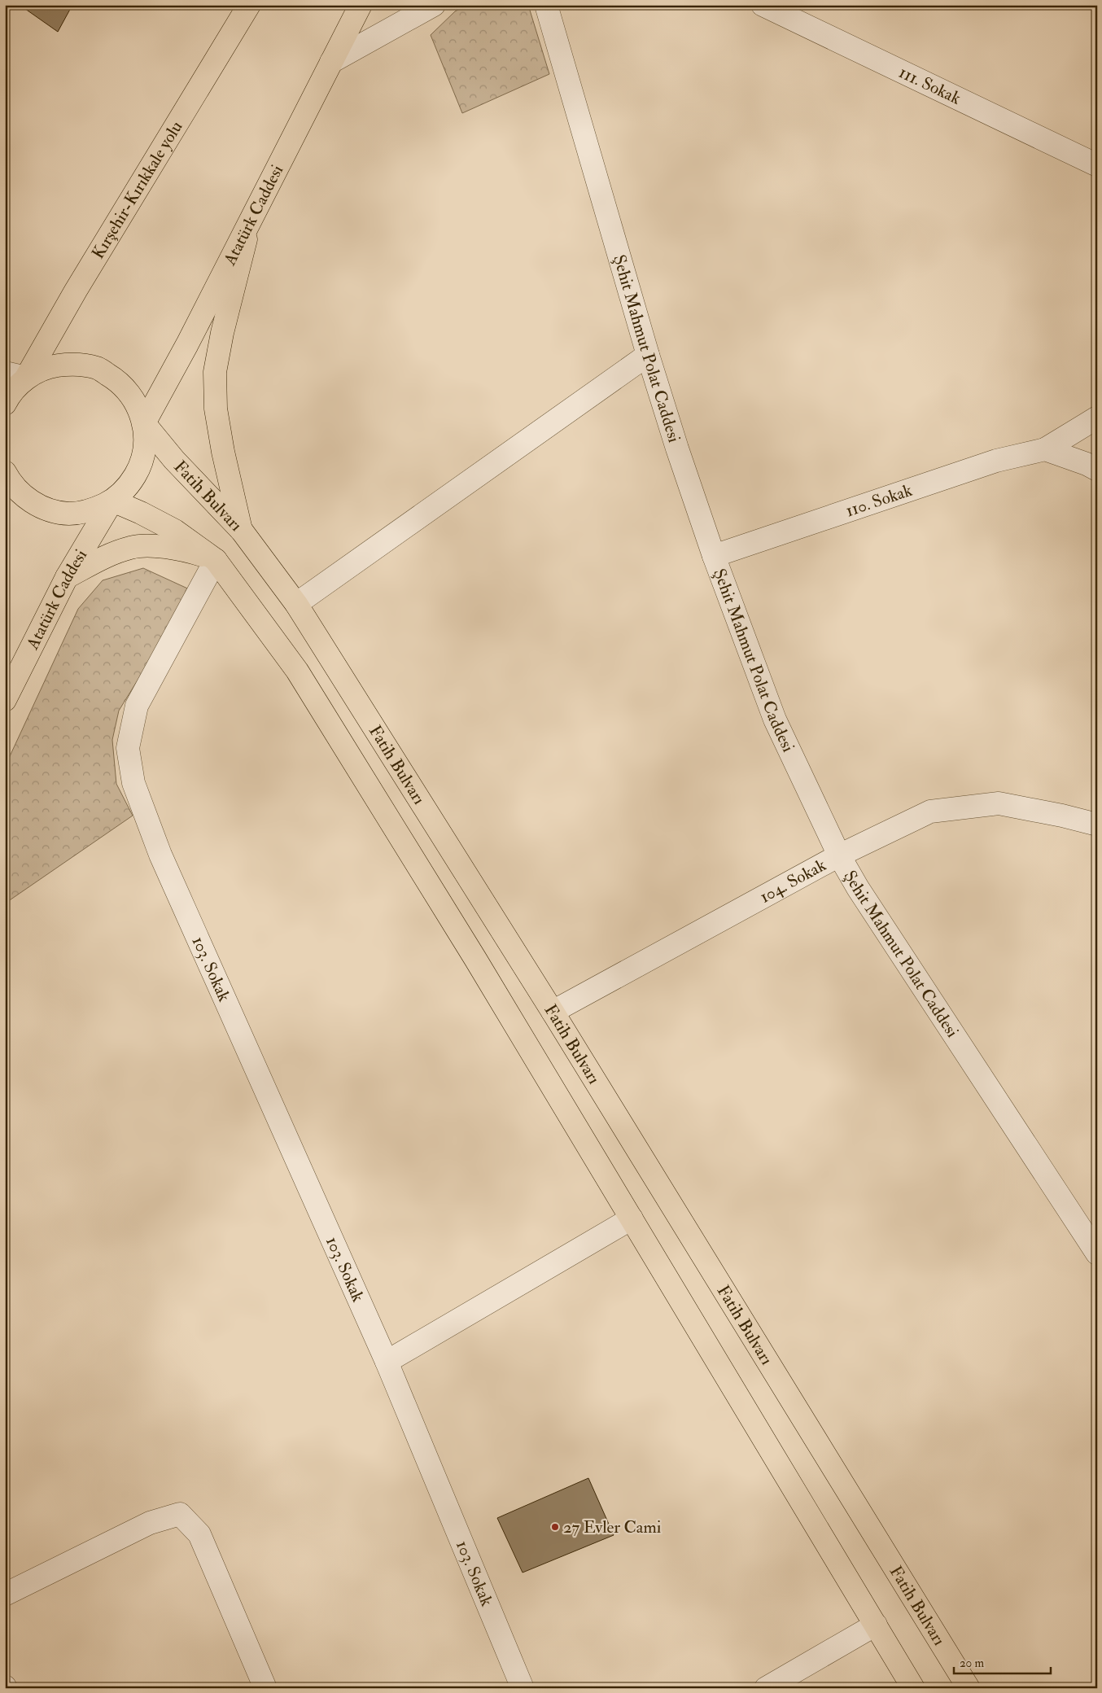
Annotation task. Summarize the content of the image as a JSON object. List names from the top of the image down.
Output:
{
  "streets": {
    "main road": ["Kırşehir-Kırıkkale yolu", "Atatürk Caddesi", "Fatih Bulvarı"],
    "street": [
      "111. Sokak",
      "Şehit Mahmut Polat Caddesi",
      "110. Sokak",
      "104. Sokak",
      "103. Sokak"
    ]
  },
  "crossings": [
    ["Atatürk Caddesi", "Fatih Bulvarı"],
    ["Şehit Mahmut Polat Caddesi", "110. Sokak"],
    ["Şehit Mahmut Polat Caddesi", "104. Sokak"],
    ["Fatih Bulvarı", "104. Sokak"],
    ["Fatih Bulvarı", "103. Sokak"]
  ],
  "places": ["27 Evler Cami"],
  "scale_bar": "20 m"
}
